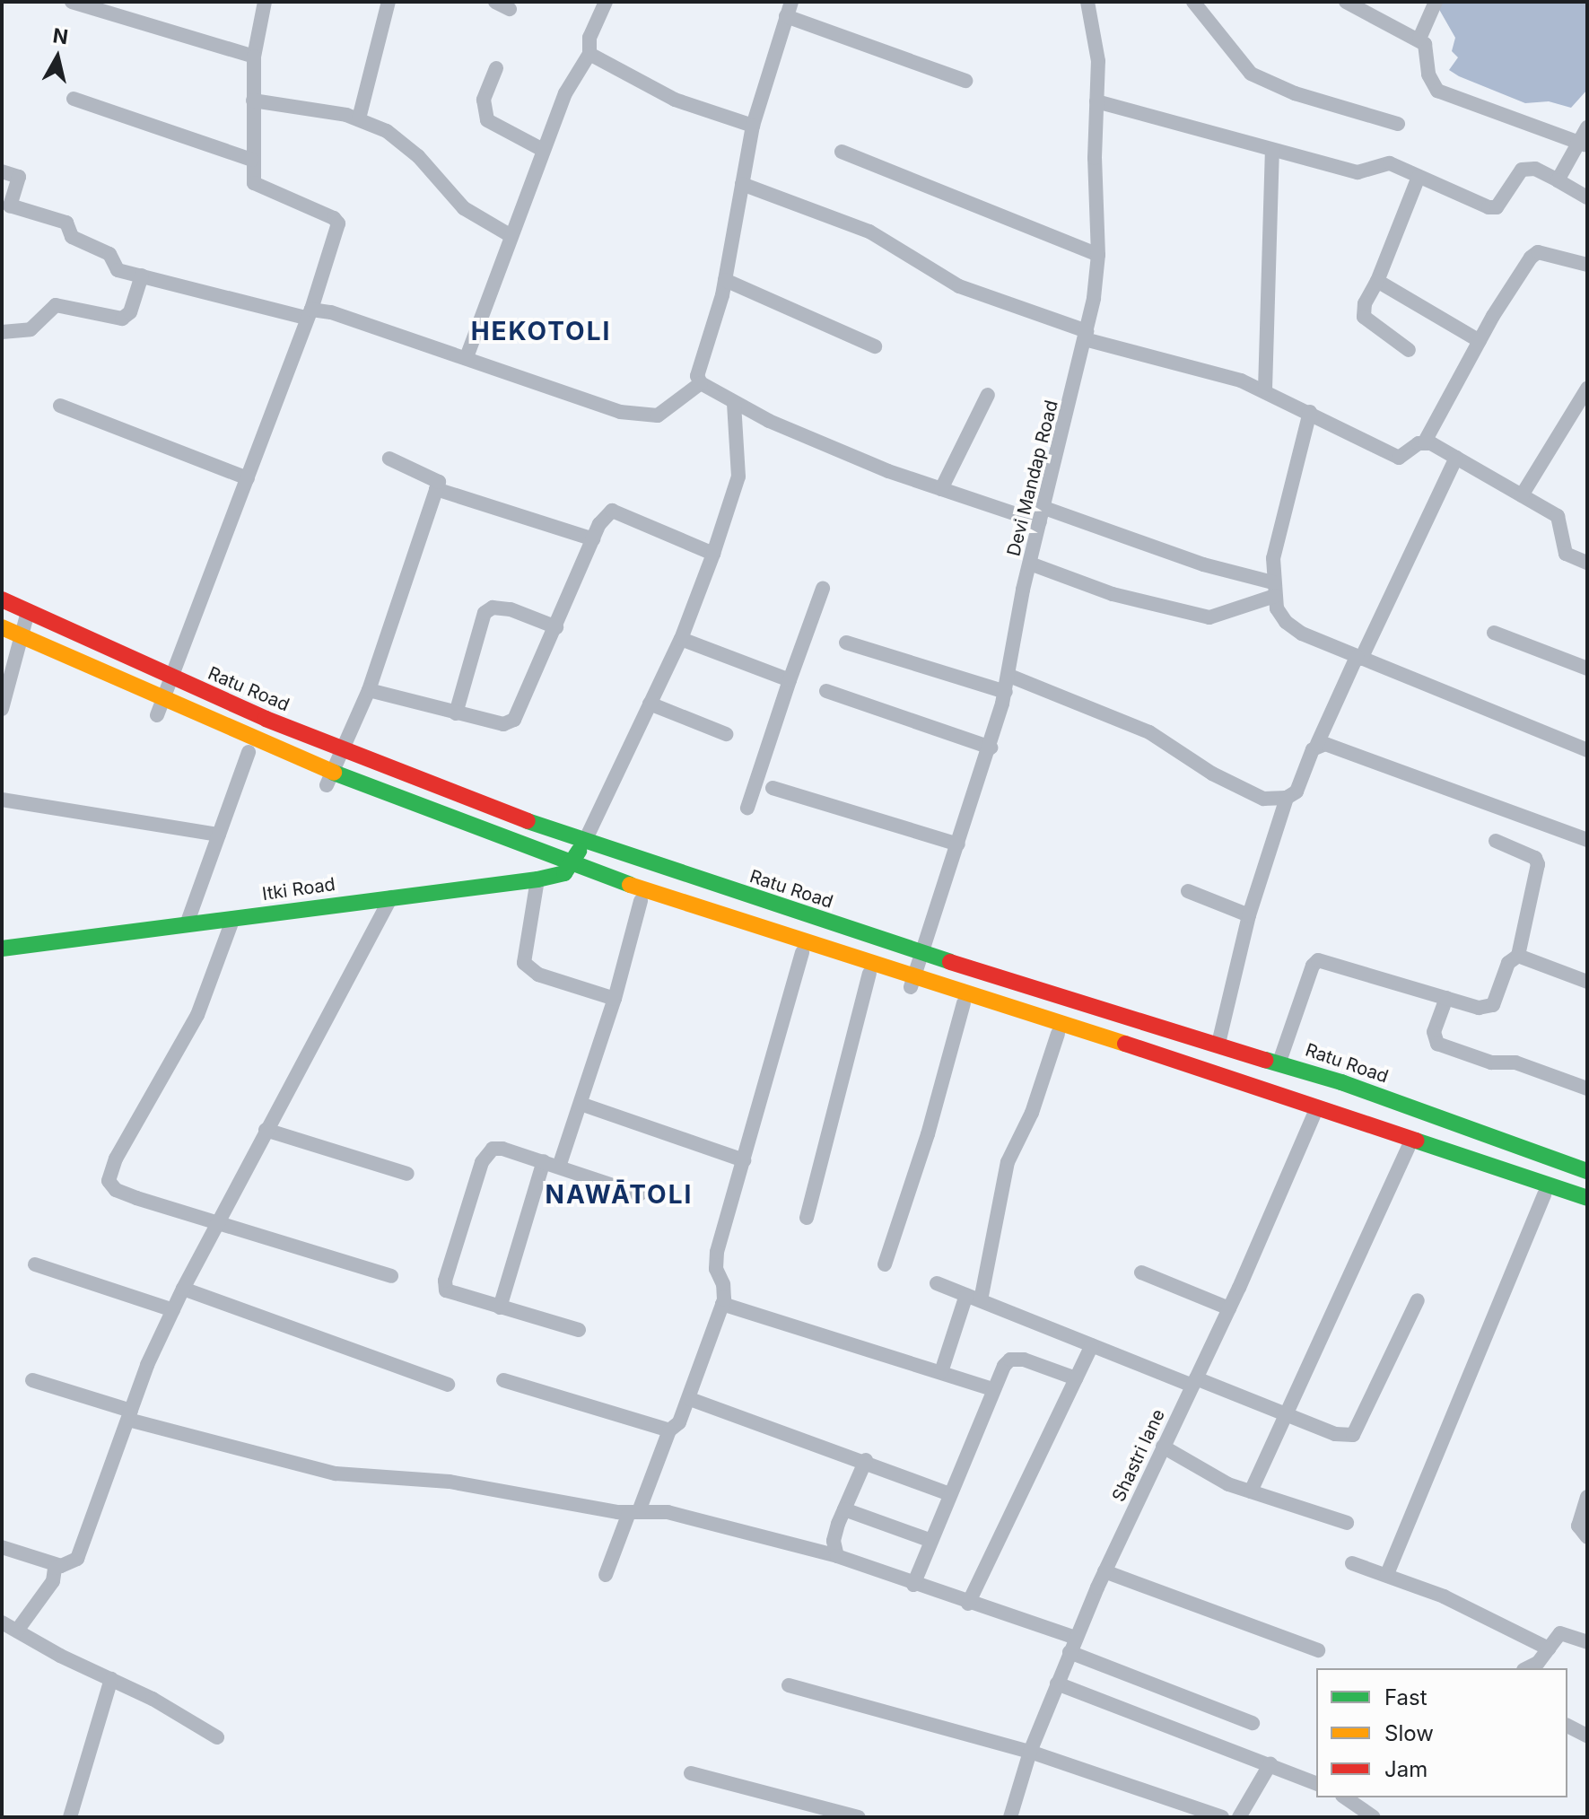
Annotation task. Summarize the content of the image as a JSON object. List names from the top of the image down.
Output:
{
  "streets": {
    "main road": ["Ratu Road", "Itki Road"],
    "street": ["Devi Mandap Road", "Shastri lane"]
  },
  "crossings": [
    ["Devi Mandap Road", "Ratu Road"]
  ],
  "districts": ["HEKOTOLI", "NAWĀTOLI"],
  "legend": ["Fast", "Slow", "Jam"],
  "north": "top"
}
